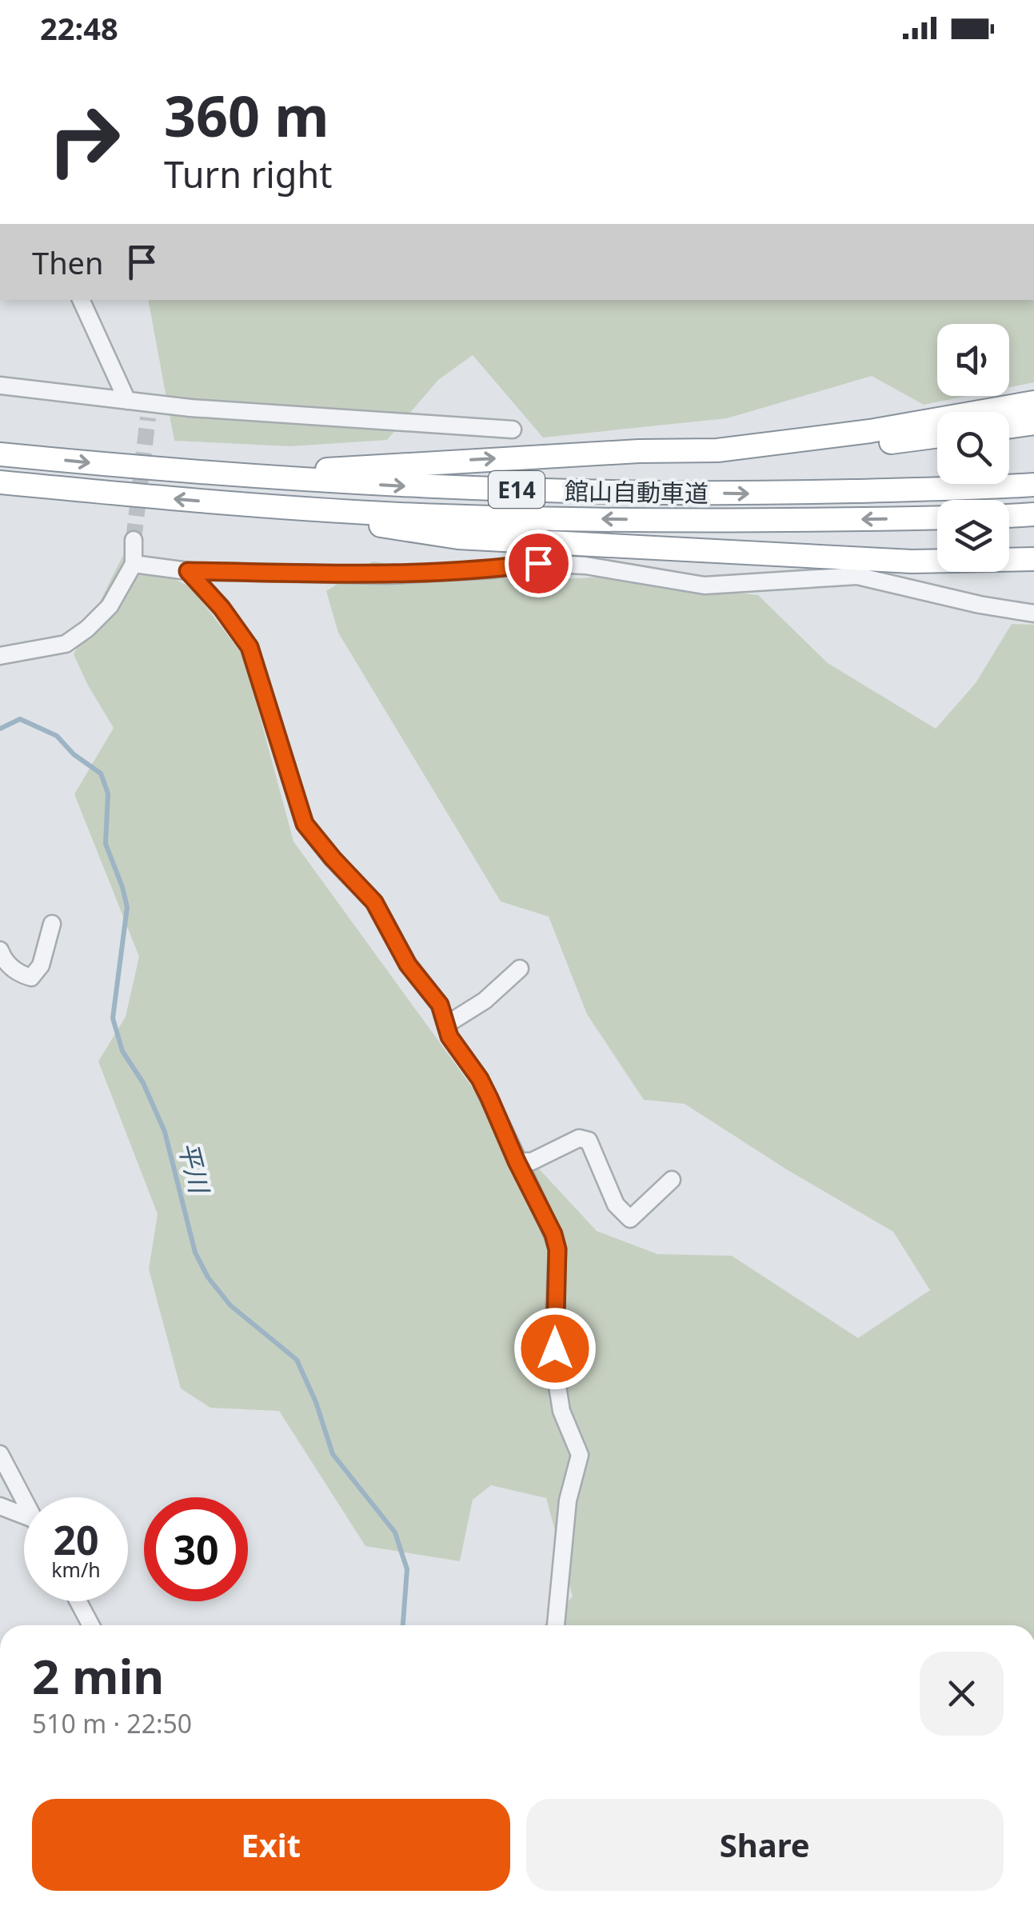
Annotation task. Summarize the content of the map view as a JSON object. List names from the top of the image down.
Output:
{
  "streets": {
    "highway": ["E14", "館山自動車道"]
  },
  "water": ["平川"],
  "page": {
    "status": "22:48",
    "turn": ["360 m", "Turn right"],
    "then": "Then",
    "speed": "20 km/h",
    "limit": "30",
    "heading": ["2 min", "510 m · 22:50"],
    "buttons": ["Exit", "Share"]
  }
}
